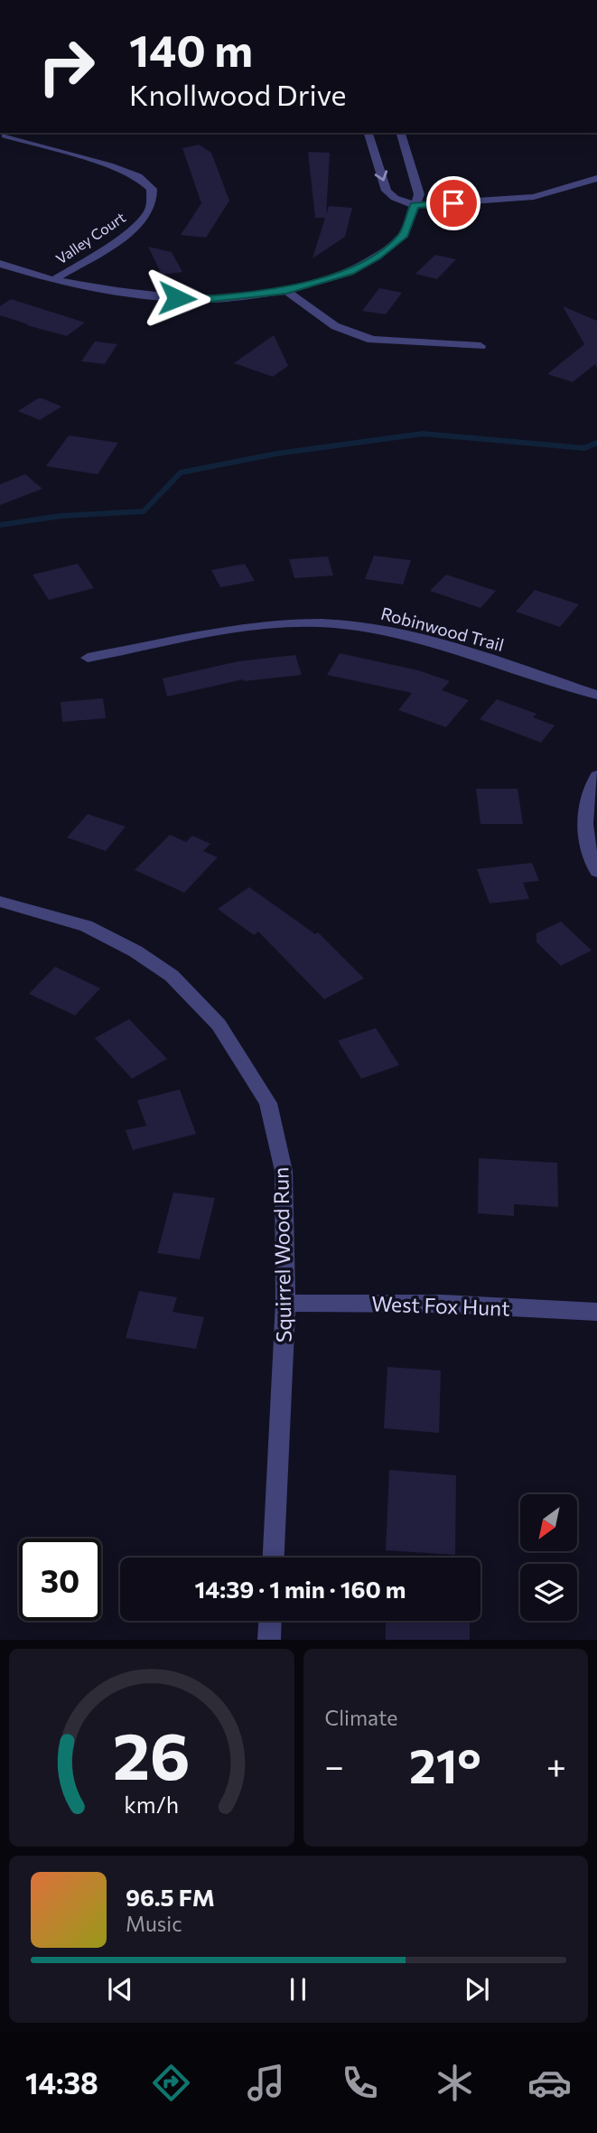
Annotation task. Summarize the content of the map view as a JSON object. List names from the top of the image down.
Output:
{
  "streets": {
    "street": [
      "Valley Court",
      "Robinwood Trail",
      "Squirrel Wood Run",
      "West Fox Hunt"
    ]
  },
  "crossings": [
    ["Squirrel Wood Run", "West Fox Hunt"]
  ],
  "north": "bottom left",
  "page": {
    "turn": ["140 m", "Knollwood Drive"],
    "limit": "30",
    "trip": "14:39 · 1 min · 160 m",
    "tile": "Climate",
    "heat": ["−", "21°", "+"],
    "song": ["96.5 FM", "Music"],
    "tabs": "14:38",
    "gauge": ["26", "km/h"]
  }
}
